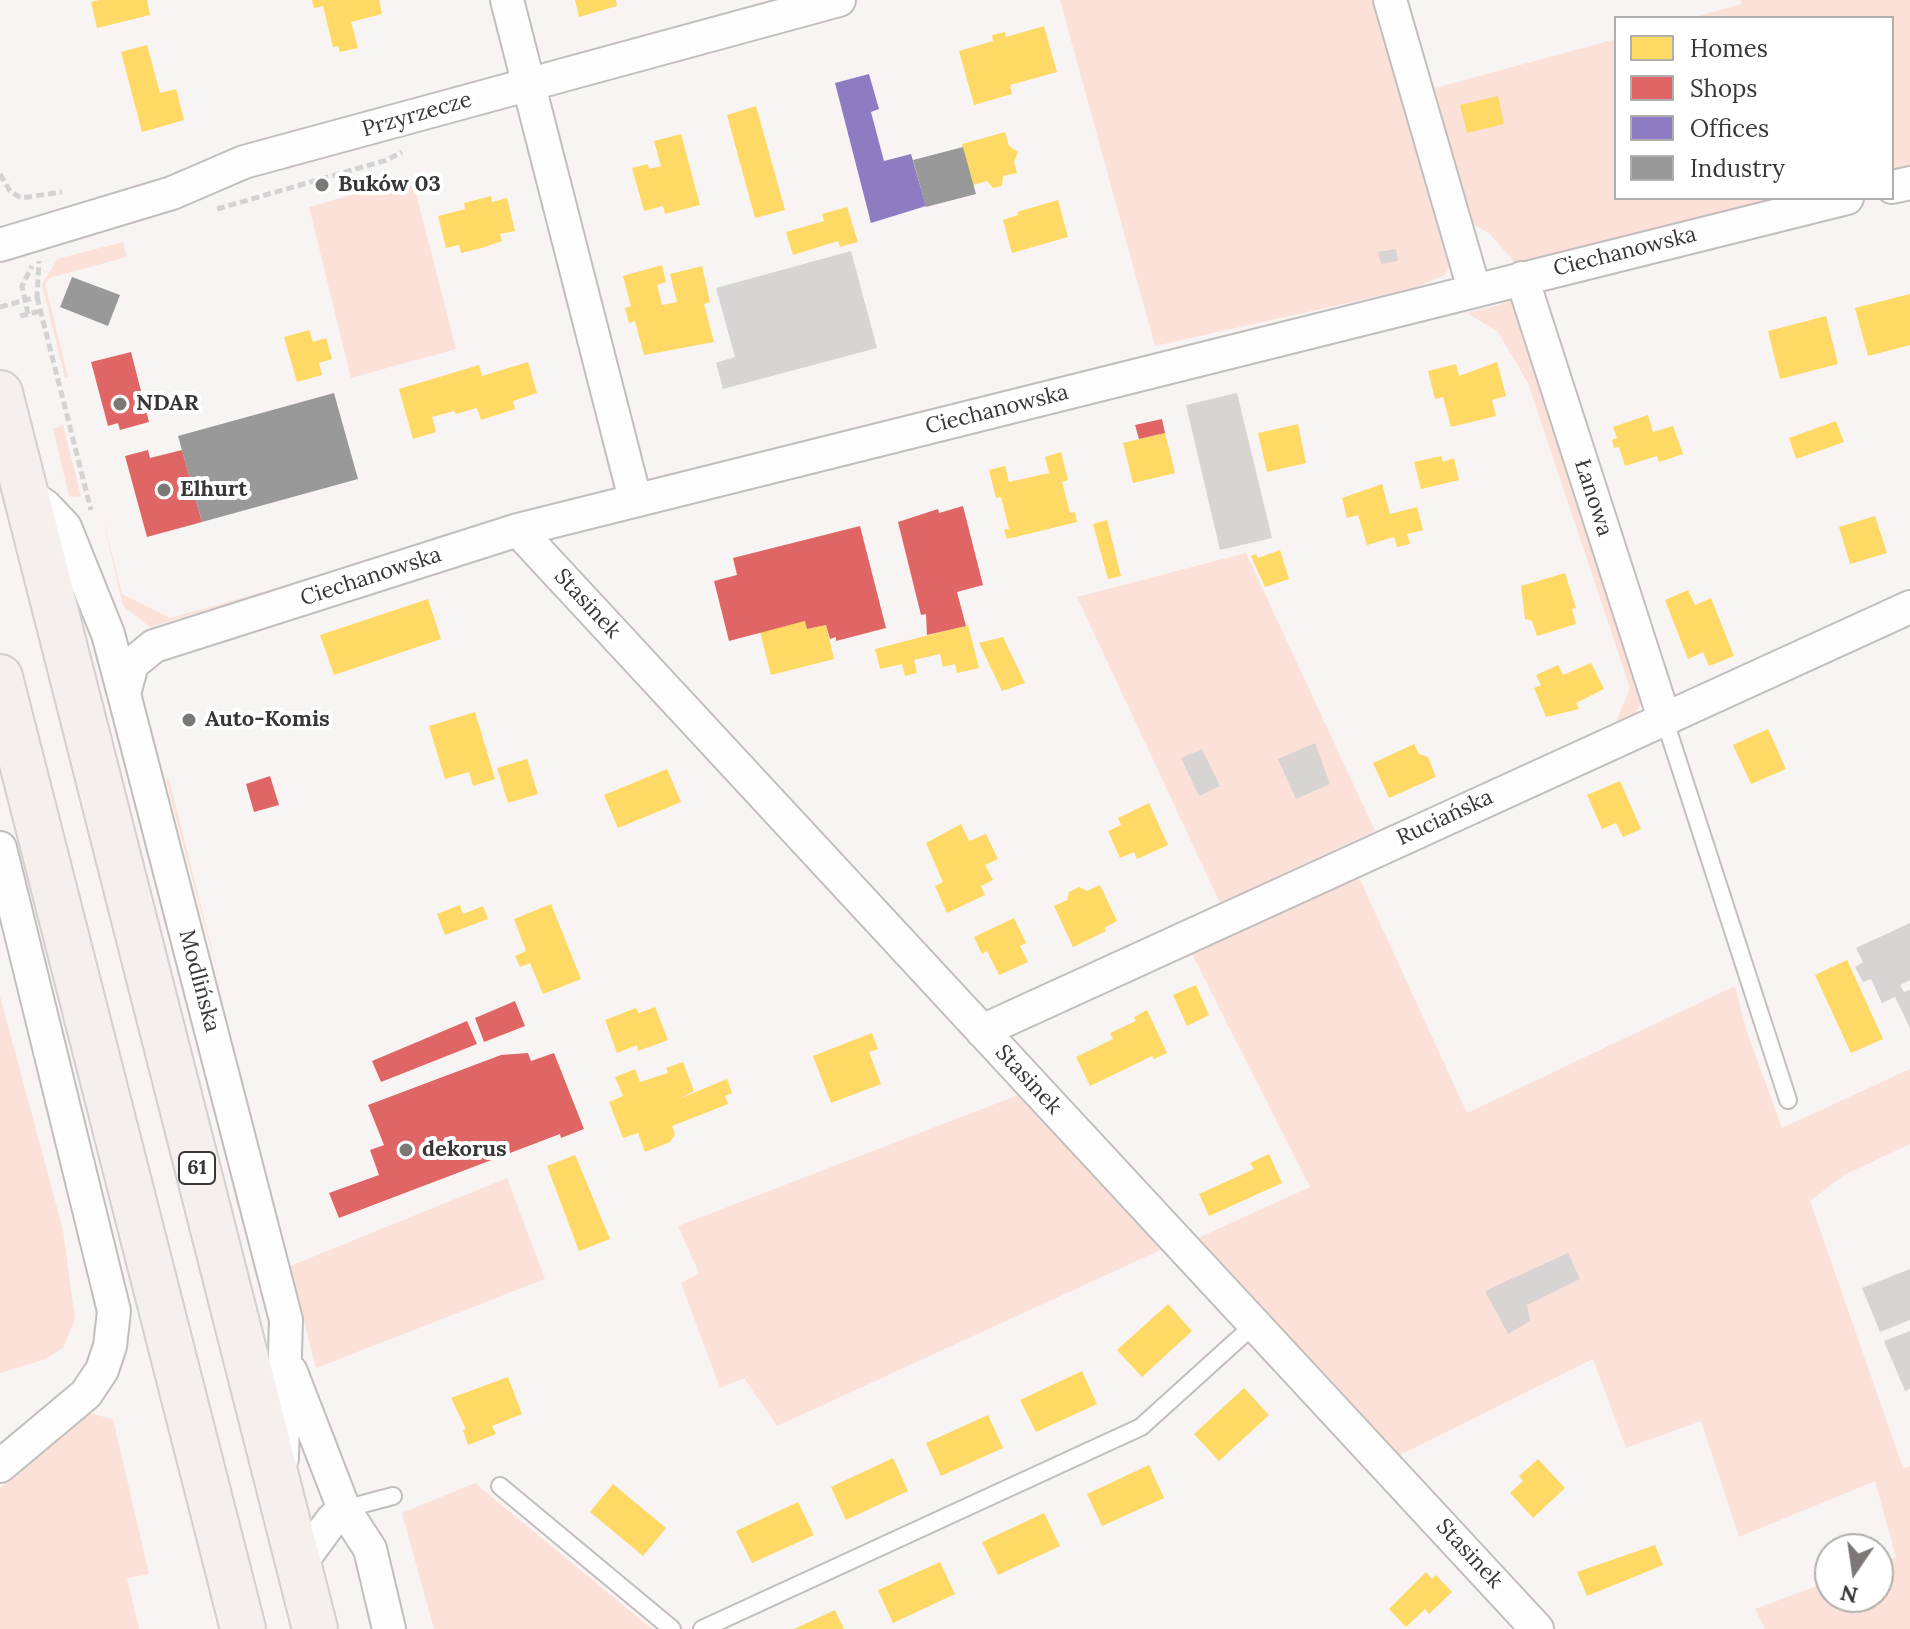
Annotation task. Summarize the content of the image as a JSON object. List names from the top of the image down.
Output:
{
  "streets": {
    "main road": ["Modlińska", "61"],
    "street": [
      "Przyrzecze",
      "Ciechanowska",
      "Łanowa",
      "Stasinek",
      "Ruciańska"
    ]
  },
  "crossings": [
    ["Ciechanowska", "Łanowa"],
    ["Ciechanowska", "Stasinek"],
    ["Łanowa", "Ruciańska"],
    ["Stasinek", "Ruciańska"]
  ],
  "places": [
    "Buków 03",
    "NDAR",
    "Elhurt",
    "Auto-Komis",
    "dekorus"
  ],
  "legend": [
    "Homes",
    "Shops",
    "Offices",
    "Industry"
  ],
  "north": "bottom"
}
